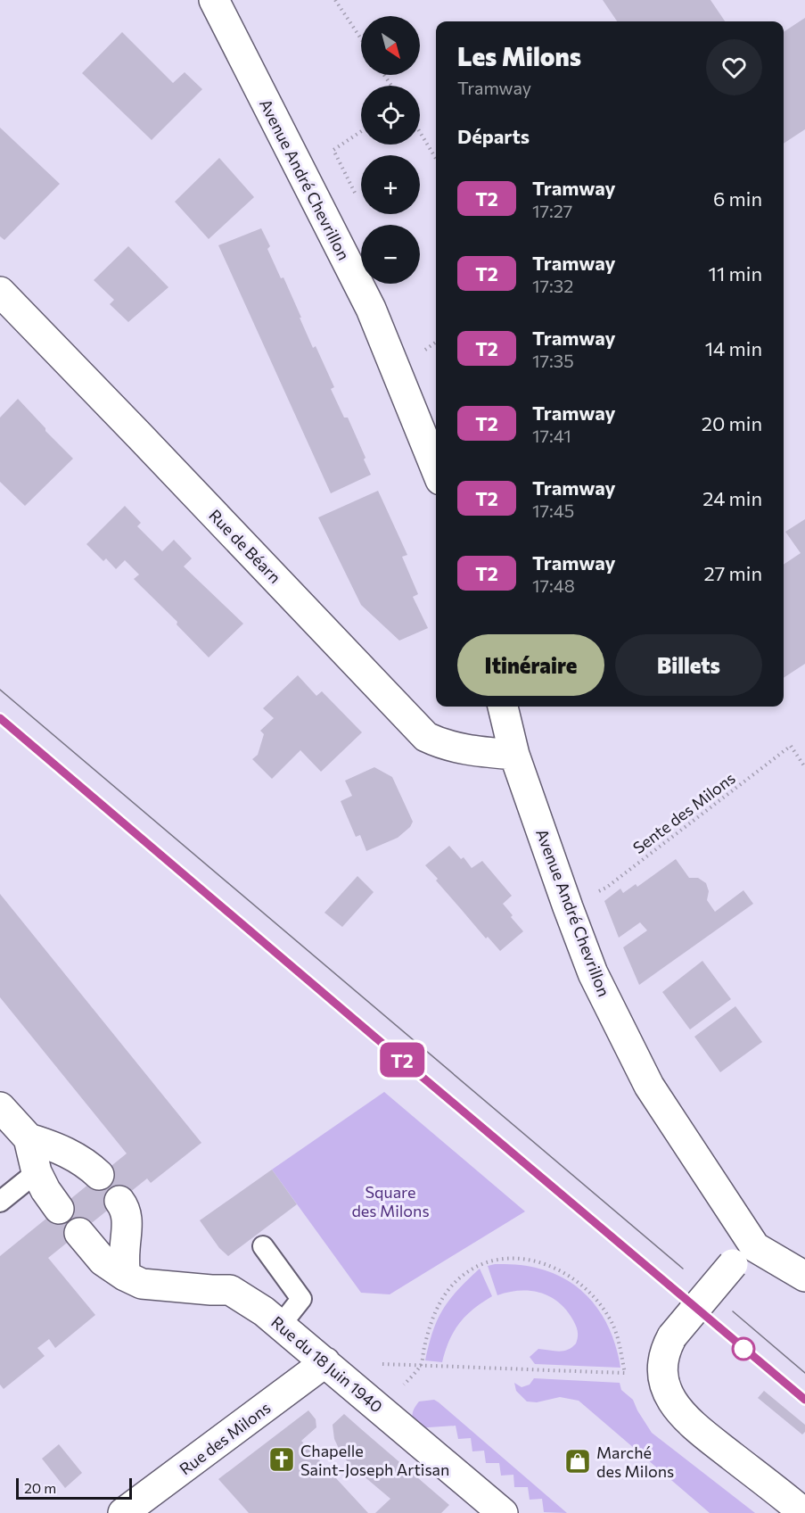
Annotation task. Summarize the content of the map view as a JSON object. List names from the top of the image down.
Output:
{
  "streets": {
    "street": [
      "Avenue André Chevrillon",
      "Rue de Béarn",
      "Rue du 18 Juin 1940",
      "Rue des Milons"
    ],
    "path": ["Sente des Milons"]
  },
  "crossings": [
    ["Avenue André Chevrillon", "Rue de Béarn"],
    ["Avenue André Chevrillon", "Sente des Milons"],
    ["Rue du 18 Juin 1940", "Rue des Milons"]
  ],
  "parks": ["Square des Milons"],
  "places": {
    "church": ["Chapelle Saint-Joseph Artisan"],
    "shop": ["Marché des Milons"]
  },
  "lines": ["tram line T2"],
  "scale_bar": "20 m",
  "north": "bottom right",
  "page": {
    "on_map": "T2",
    "map_buttons": ["+", "−"],
    "heading": [
      ["Les Milons", "Tramway"],
      "Départs"
    ],
    "list": [
      {
        "mark": "T2",
        "name": "Tramway",
        "note": "17:27",
        "value": "6 min"
      },
      {
        "mark": "T2",
        "name": "Tramway",
        "note": "17:32",
        "value": "11 min"
      },
      {
        "mark": "T2",
        "name": "Tramway",
        "note": "17:35",
        "value": "14 min"
      },
      {
        "mark": "T2",
        "name": "Tramway",
        "note": "17:41",
        "value": "20 min"
      },
      {
        "mark": "T2",
        "name": "Tramway",
        "note": "17:45",
        "value": "24 min"
      },
      {
        "mark": "T2",
        "name": "Tramway",
        "note": "17:48",
        "value": "27 min"
      }
    ],
    "buttons": ["Itinéraire", "Billets"],
    "scale": "20 m"
  }
}
